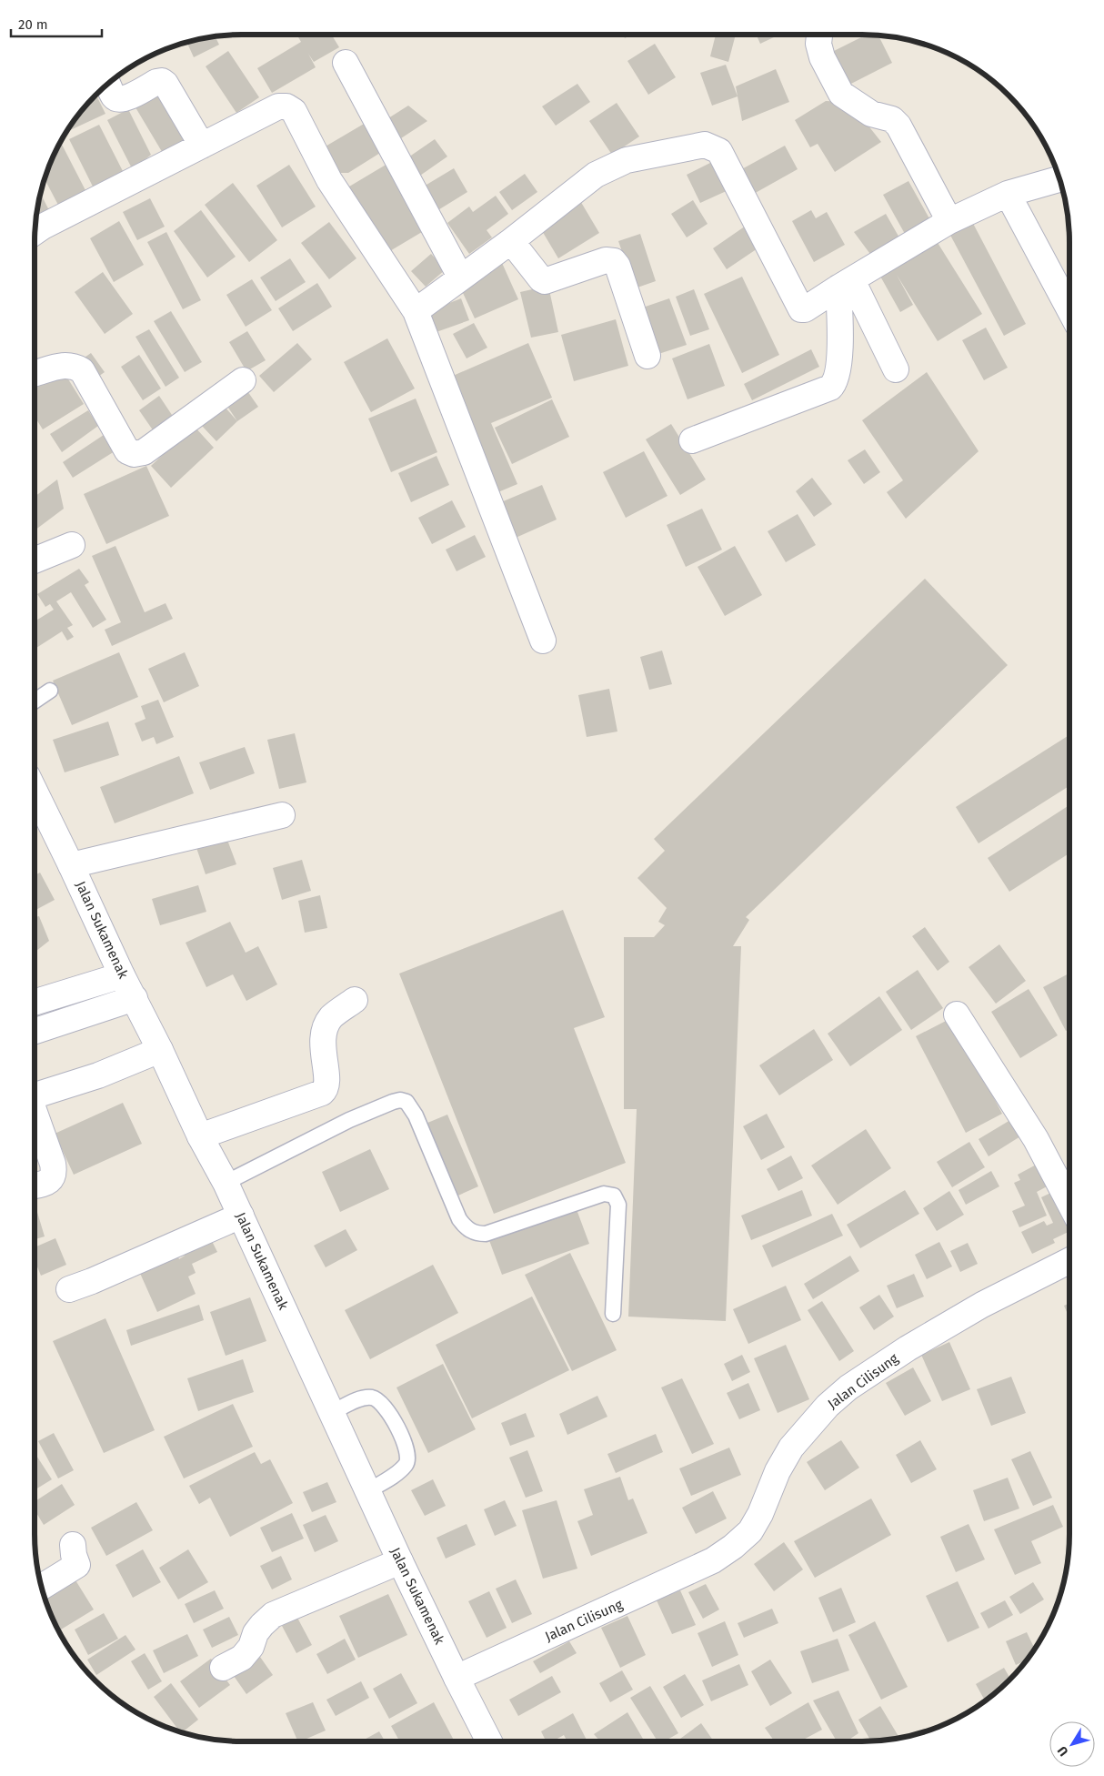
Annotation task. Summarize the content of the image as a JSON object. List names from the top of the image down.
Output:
{
  "streets": {
    "street": ["Jalan Sukamenak", "Jalan Cilisung"]
  },
  "crossings": [
    ["Jalan Sukamenak", "Jalan Cilisung"]
  ],
  "scale_bar": "20 m",
  "north": "bottom left"
}
